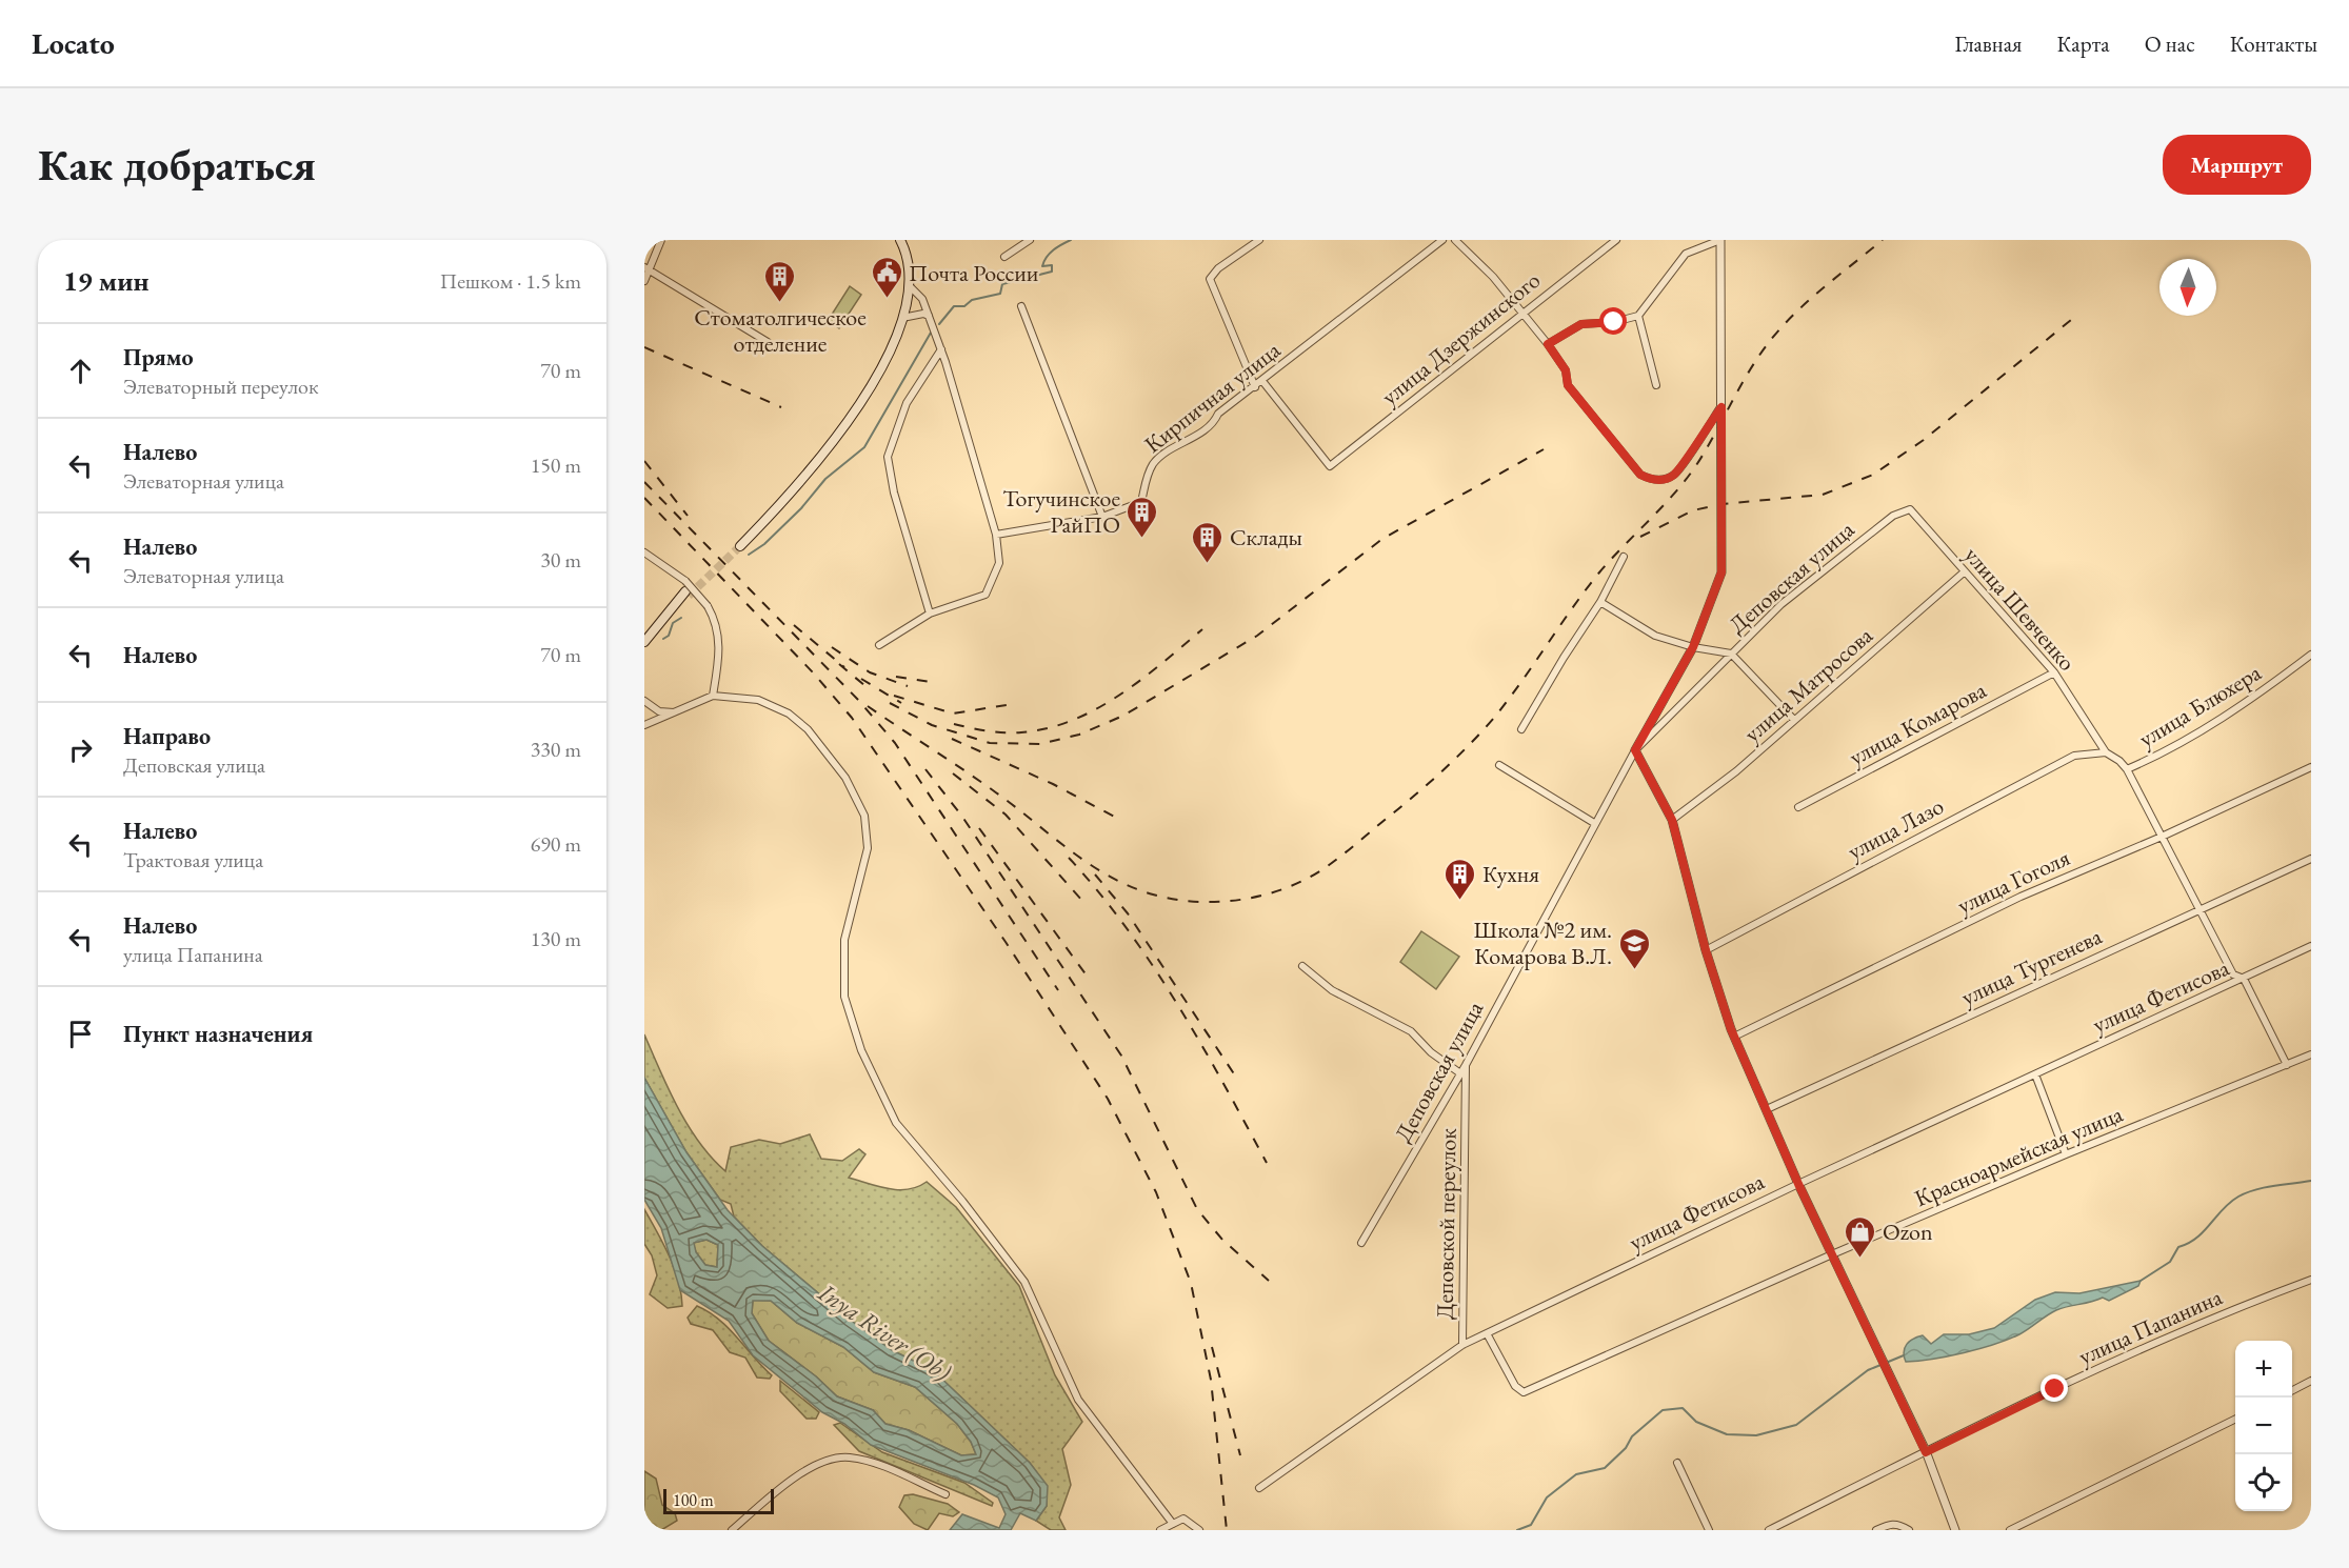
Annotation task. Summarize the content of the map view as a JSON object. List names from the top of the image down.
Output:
{
  "streets": {
    "street": [
      "улица Дзержинского",
      "Кирпичная улица",
      "Деповская улица",
      "улица Шевченко",
      "улица Матросова",
      "улица Блюхера",
      "улица Комарова",
      "улица Лазо",
      "улица Гоголя",
      "улица Тургенева",
      "улица Фетисова",
      "Красноармейская улица",
      "Деповской переулок",
      "улица Папанина"
    ]
  },
  "crossings": [
    ["улица Дзержинского", "Кирпичная улица"],
    ["Деповская улица", "улица Шевченко"],
    ["Деповская улица", "Деповской переулок"],
    ["улица Шевченко", "улица Матросова"],
    ["улица Шевченко", "улица Блюхера"],
    ["улица Шевченко", "улица Комарова"],
    ["улица Шевченко", "улица Лазо"],
    ["улица Блюхера", "улица Лазо"],
    ["улица Фетисова", "Красноармейская улица"],
    ["улица Фетисова", "Деповской переулок"]
  ],
  "water": ["Inya River (Ob)"],
  "places": {
    "public building": ["Почта России"],
    "building": [
      "Стоматолгическое отделение",
      "Тогучинское РайПО",
      "Склады",
      "Кухня"
    ],
    "school or university": ["Школа №2 им. Комарова В.Л."],
    "shop": ["Ozon"]
  },
  "scale_bar": "100 m",
  "north": "bottom",
  "page": {
    "header": "Locato",
    "nav": [
      "Главная",
      "Карта",
      "О нас",
      "Контакты"
    ],
    "buttons": "Маршрут",
    "title": "Как добраться",
    "heading": ["19 мин", "Пешком · 1.5 km"],
    "list": [
      ["Прямо", "Элеваторный переулок", "70 m"],
      ["Налево", "Элеваторная улица", "150 m"],
      ["Налево", "Элеваторная улица", "30 m"],
      ["Налево", "70 m"],
      ["Направо", "Деповская улица", "330 m"],
      ["Налево", "Трактовая улица", "690 m"],
      ["Налево", "улица Папанина", "130 m"],
      "Пункт назначения"
    ],
    "map_buttons": ["+", "−"],
    "scale": "100 m"
  }
}
